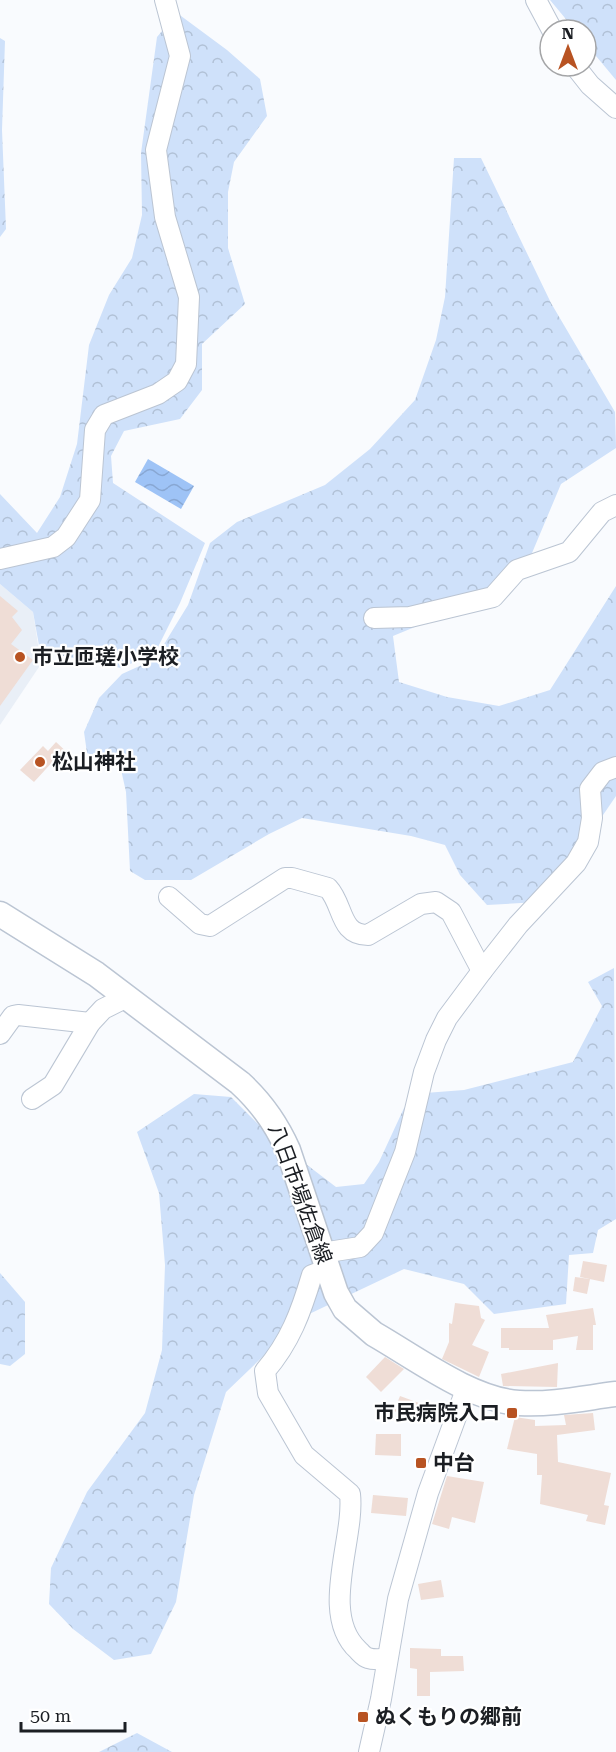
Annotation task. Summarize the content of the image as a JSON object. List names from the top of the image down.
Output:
{
  "streets": {
    "main road": ["八日市場佐倉線"]
  },
  "places": {
    "other": ["市立匝瑳小学校", "松山神社"],
    "transit": ["市民病院入ロ", "中台", "ぬくもりの郷前"]
  },
  "scale_bar": "50 m",
  "north": "top"
}
